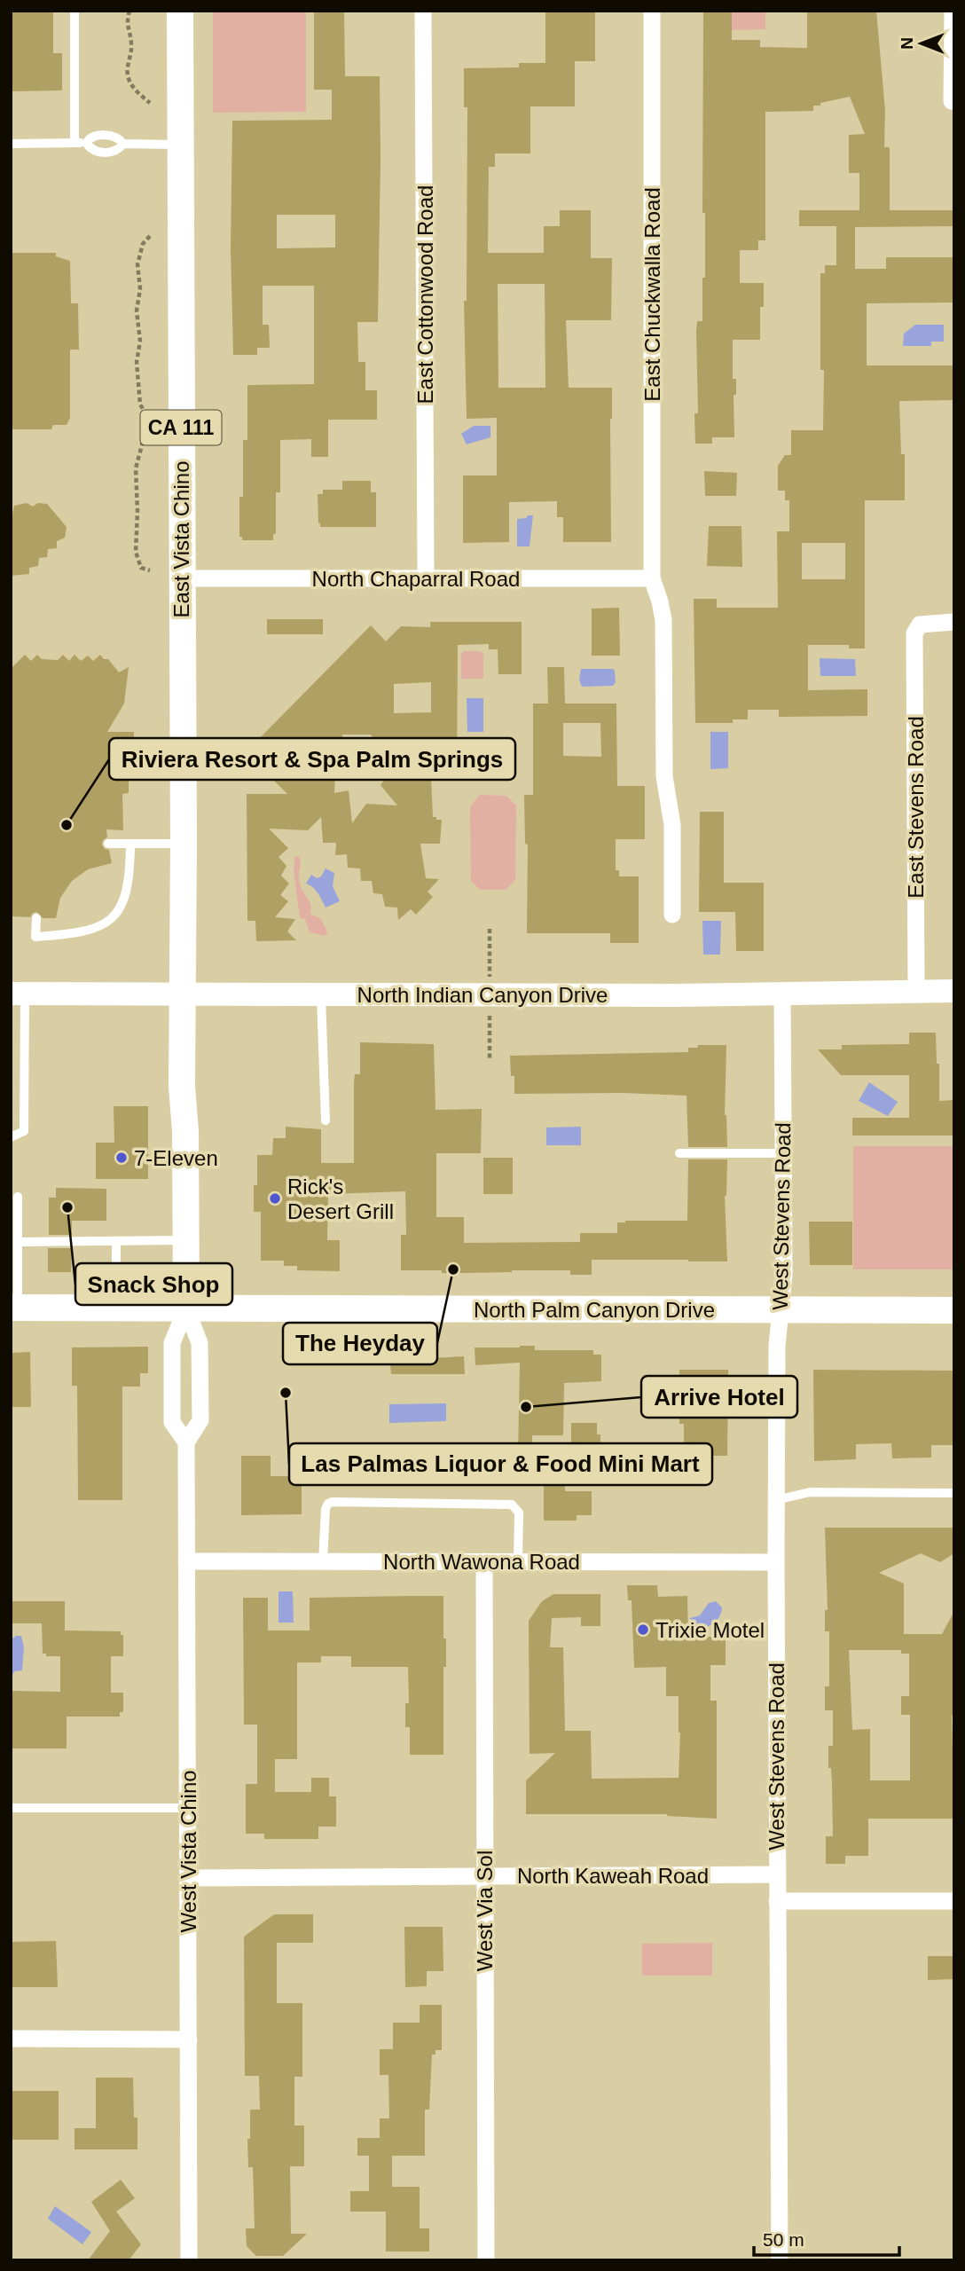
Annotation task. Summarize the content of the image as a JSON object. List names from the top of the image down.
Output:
{
  "streets": {
    "main road": [
      "CA 111",
      "East Vista Chino",
      "North Indian Canyon Drive",
      "North Palm Canyon Drive",
      "West Vista Chino"
    ],
    "street": [
      "East Cottonwood Road",
      "East Chuckwalla Road",
      "North Chaparral Road",
      "East Stevens Road",
      "West Stevens Road",
      "North Wawona Road",
      "North Kaweah Road",
      "West Via Sol"
    ]
  },
  "crossings": [
    ["East Cottonwood Road", "North Chaparral Road"],
    ["East Chuckwalla Road", "North Chaparral Road"],
    ["East Vista Chino", "North Chaparral Road"],
    ["East Vista Chino", "North Indian Canyon Drive"],
    ["East Vista Chino", "West Vista Chino"],
    ["East Stevens Road", "North Indian Canyon Drive"],
    ["North Indian Canyon Drive", "West Stevens Road"],
    ["North Indian Canyon Drive", "West Vista Chino"],
    ["West Stevens Road", "North Palm Canyon Drive"],
    ["West Stevens Road", "North Wawona Road"],
    ["West Stevens Road", "North Kaweah Road"],
    ["North Palm Canyon Drive", "West Vista Chino"],
    ["North Wawona Road", "West Vista Chino"],
    ["North Wawona Road", "West Via Sol"],
    ["West Vista Chino", "North Kaweah Road"],
    ["North Kaweah Road", "West Via Sol"]
  ],
  "places": [
    "Riviera Resort & Spa Palm Springs",
    "7-Eleven",
    "Rick's Desert Grill",
    "Snack Shop",
    "The Heyday",
    "Las Palmas Liquor & Food Mini Mart",
    "Arrive Hotel",
    "Trixie Motel"
  ],
  "scale_bar": "50 m",
  "north": "left"
}
